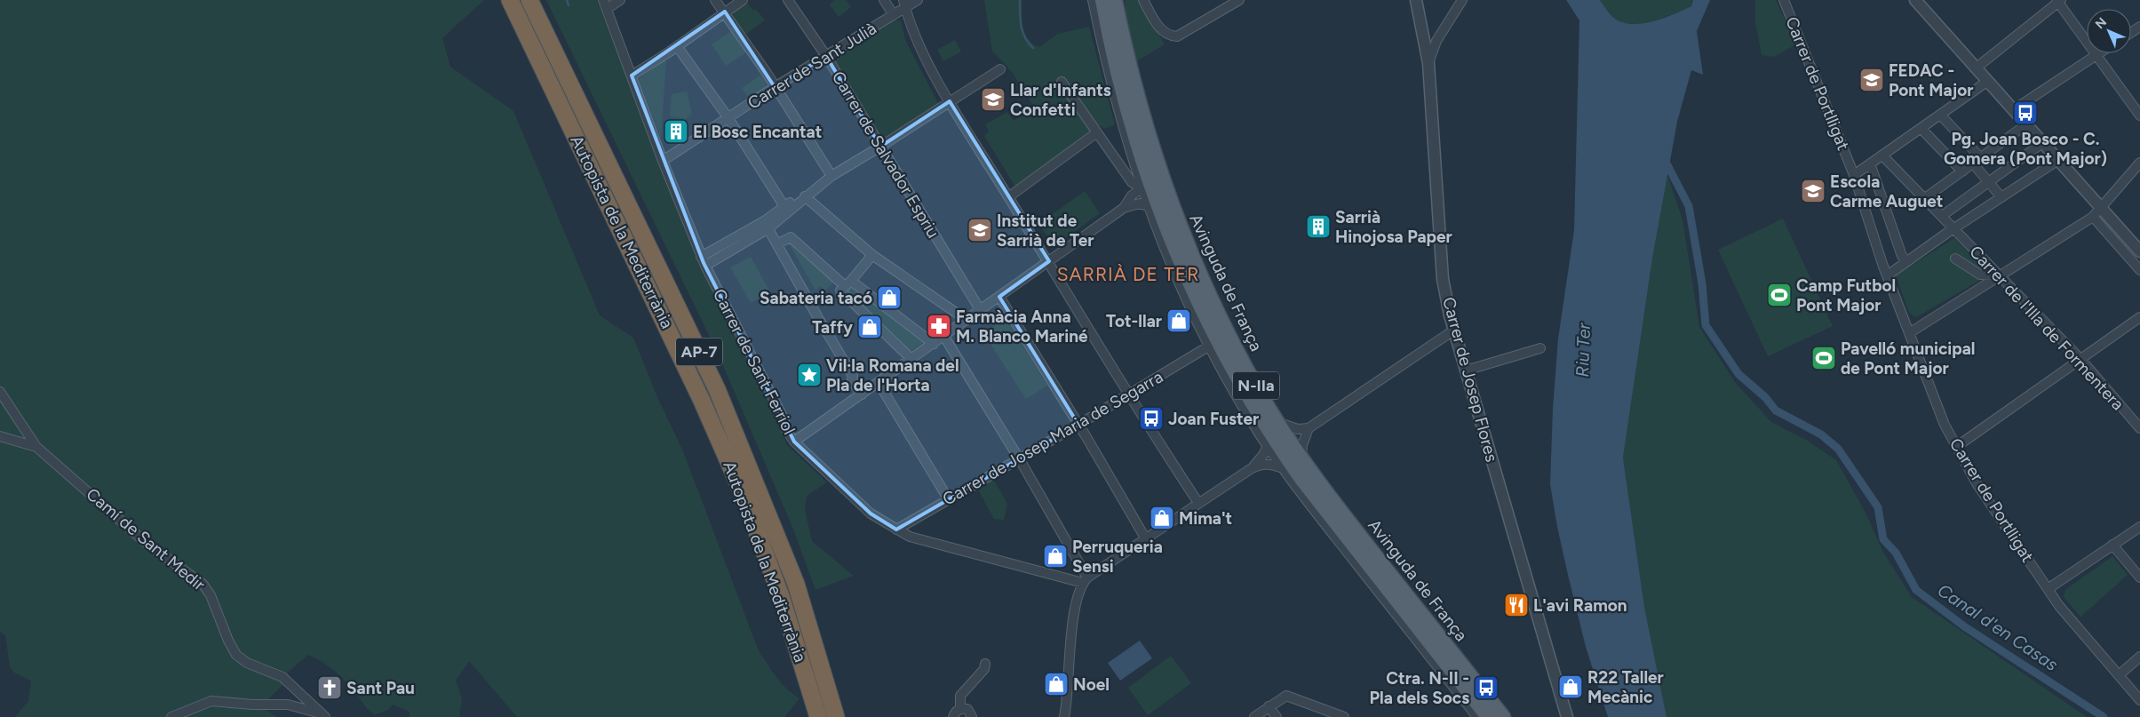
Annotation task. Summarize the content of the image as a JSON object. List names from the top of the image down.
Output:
{
  "streets": {
    "highway": ["Autopista de la Mediterrània", "AP-7"],
    "main road": ["Avinguda de França", "N-IIa"],
    "street": [
      "Carrer de Sant Julià",
      "Carrer de Portlligat",
      "Carrer de Salvador Espriu",
      "Carrer de l'Illa de Formentera",
      "Carrer de Sant Ferriol",
      "Carrer de Josep Flores",
      "Carrer de Josep Maria de Segarra",
      "Camí de Sant Medir"
    ]
  },
  "crossings": [
    ["Carrer de Sant Julià", "Carrer de Salvador Espriu"],
    ["Carrer de Sant Julià", "Carrer de Sant Ferriol"],
    ["Carrer de Sant Ferriol", "Carrer de Josep Maria de Segarra"]
  ],
  "districts": ["SARRIÀ DE TER"],
  "water": ["Riu Ter", "Canal d'en Casas"],
  "places": {
    "school or university": [
      "FEDAC - Pont Major",
      "Llar d'Infants Confetti",
      "Escola Carme Auguet",
      "Institut de Sarrià de Ter"
    ],
    "bus stop": ["Pg. Joan Bosco - C. Gomera (Pont Major)", "Joan Fuster", "Ctra. N-II - Pla dels Socs"],
    "building": ["El Bosc Encantat", "Sarrià Hinojosa Paper"],
    "sports": ["Camp Futbol Pont Major", "Pavelló municipal de Pont Major"],
    "shop": [
      "Sabateria tacó",
      "Tot-llar",
      "Taffy",
      "Mima't",
      "Perruqueria Sensi",
      "Noel",
      "R22 Taller Mecànic"
    ],
    "pharmacy": ["Farmàcia Anna M. Blanco Mariné"],
    "place": ["Vil·la Romana del Pla de l'Horta"],
    "restaurant": ["L'avi Ramon"],
    "church": ["Sant Pau"]
  },
  "north": "top left"
}
